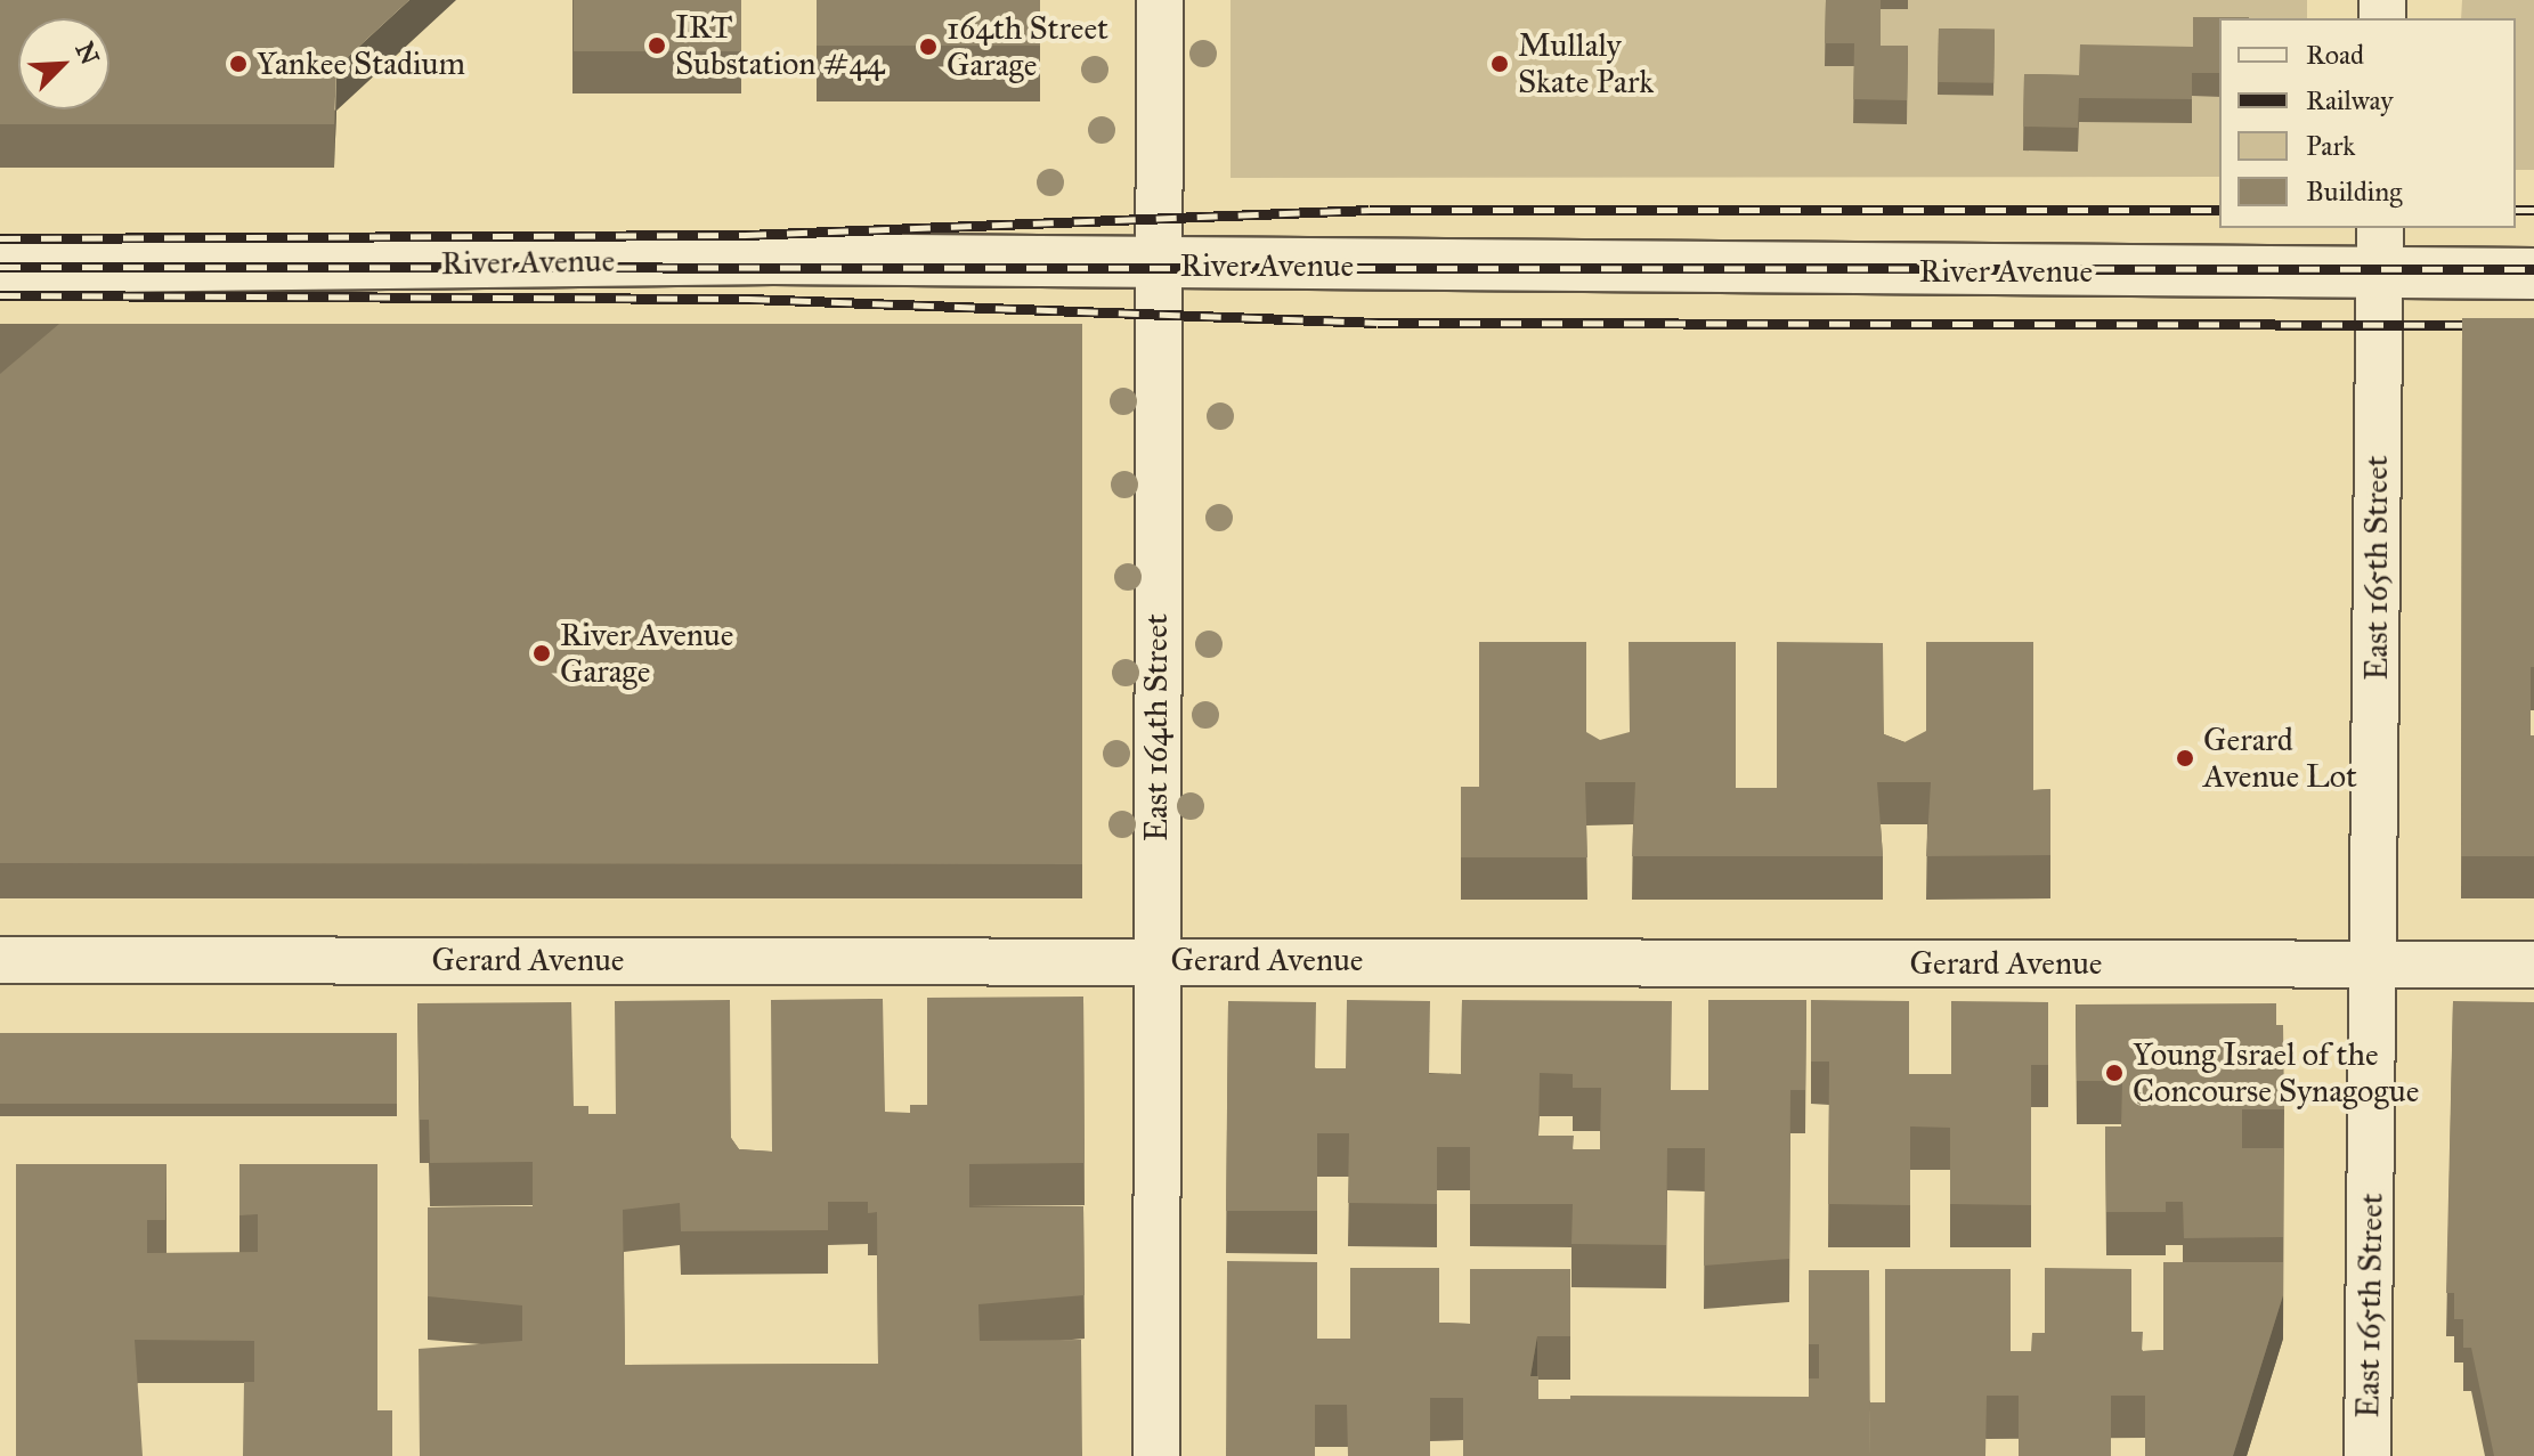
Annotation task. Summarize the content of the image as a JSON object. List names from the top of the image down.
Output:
{
  "streets": {
    "main road": ["River Avenue"],
    "street": ["East 165th Street", "East 164th Street", "Gerard Avenue"]
  },
  "crossings": [
    ["River Avenue", "East 165th Street"],
    ["River Avenue", "East 164th Street"],
    ["East 165th Street", "Gerard Avenue"],
    ["East 164th Street", "Gerard Avenue"]
  ],
  "places": [
    "IRT Substation #44",
    "164th Street Garage",
    "Yankee Stadium",
    "Mullaly Skate Park",
    "River Avenue Garage",
    "Gerard Avenue Lot",
    "Young Israel of the Concourse Synagogue"
  ],
  "legend": [
    "Road",
    "Railway",
    "Park",
    "Building"
  ],
  "north": "top right"
}
